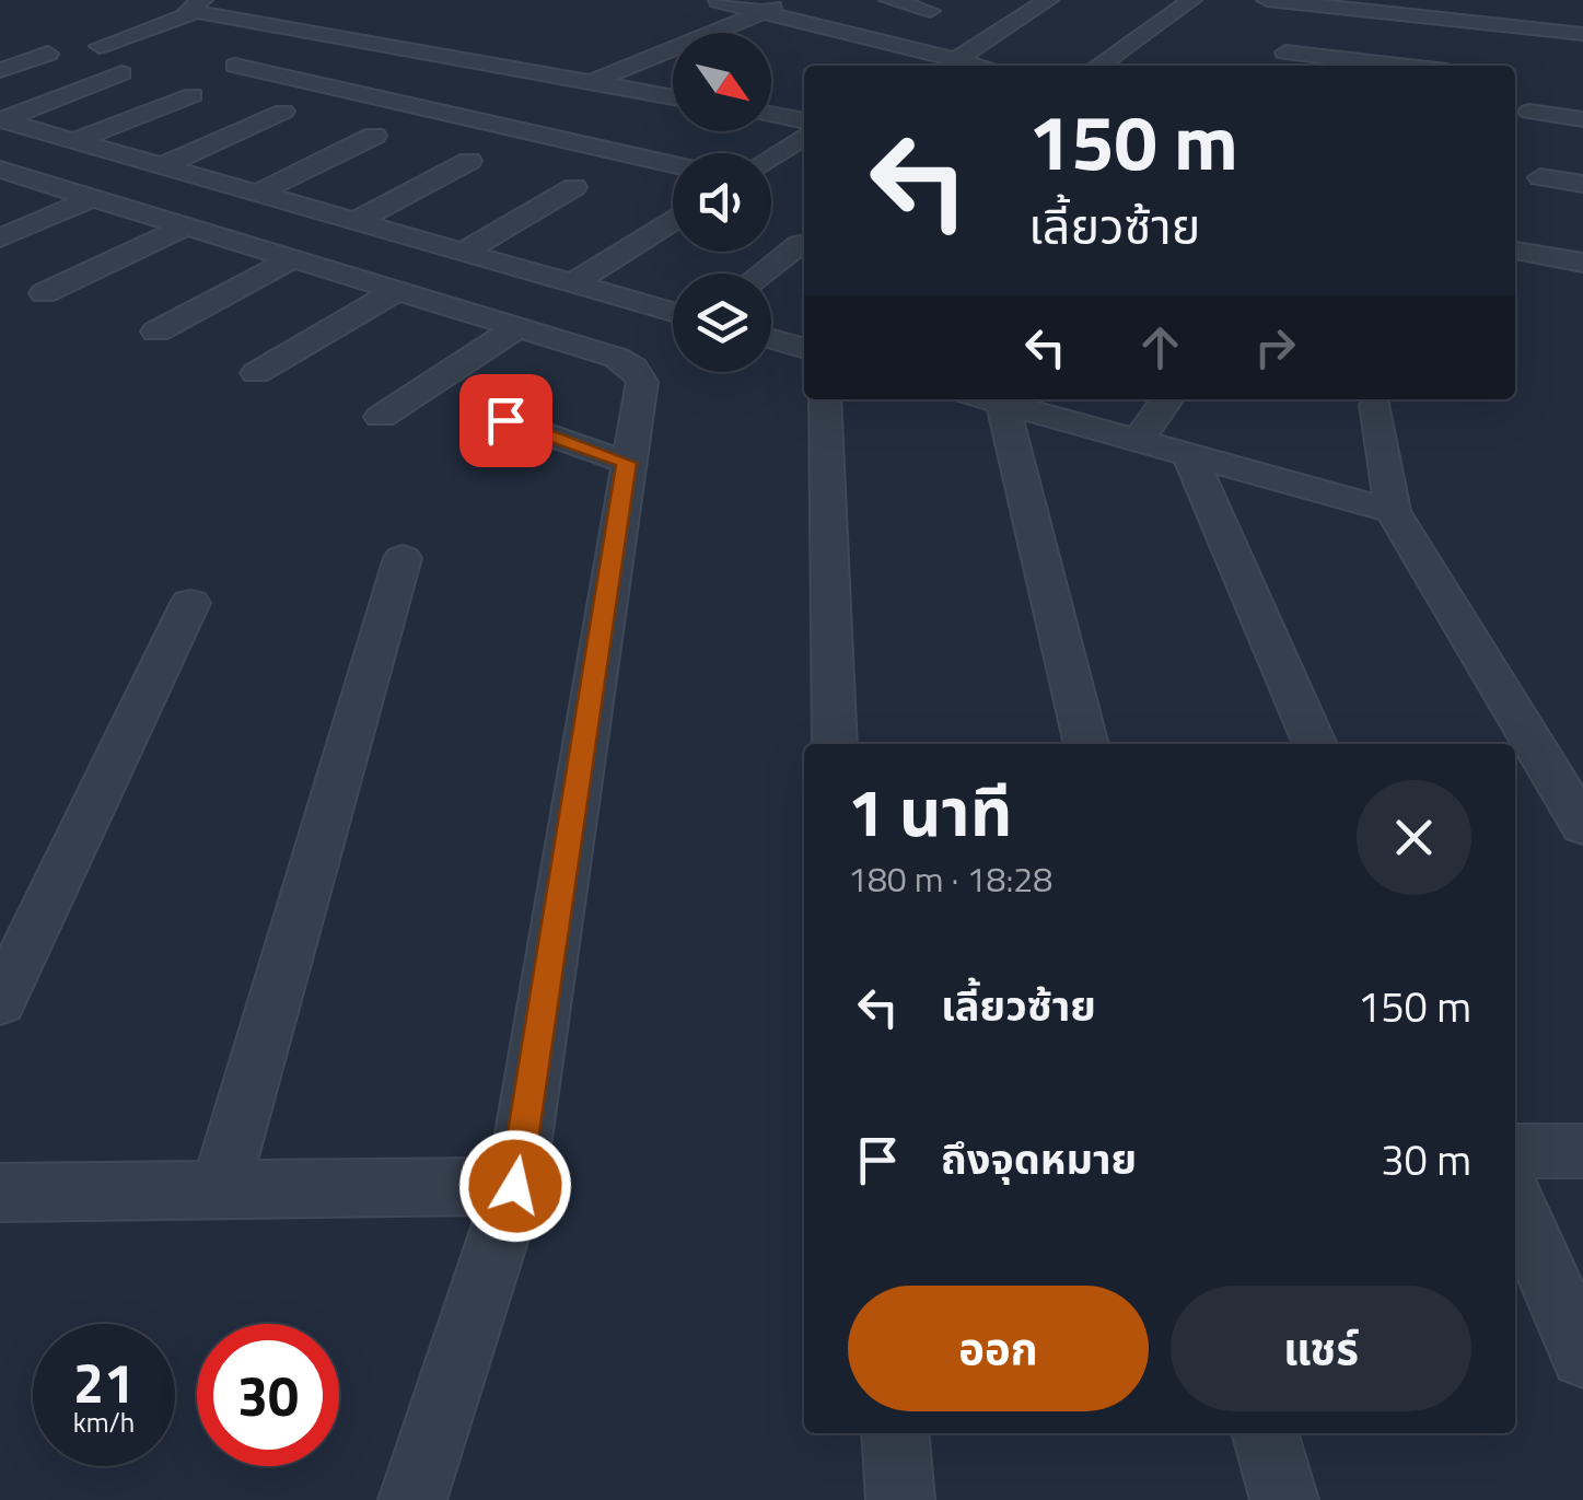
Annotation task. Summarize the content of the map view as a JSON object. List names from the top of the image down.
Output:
{
  "north": "bottom right",
  "page": {
    "turn": ["150 m", "เลี้ยวซ้าย"],
    "heading": ["1 นาที", "180 m · 18:28"],
    "list": [
      {
        "name": "เลี้ยวซ้าย",
        "value": "150 m"
      },
      {
        "name": "ถึงจุดหมาย",
        "value": "30 m"
      }
    ],
    "buttons": ["ออก", "แชร์"],
    "speed": "21 km/h",
    "limit": "30"
  }
}
